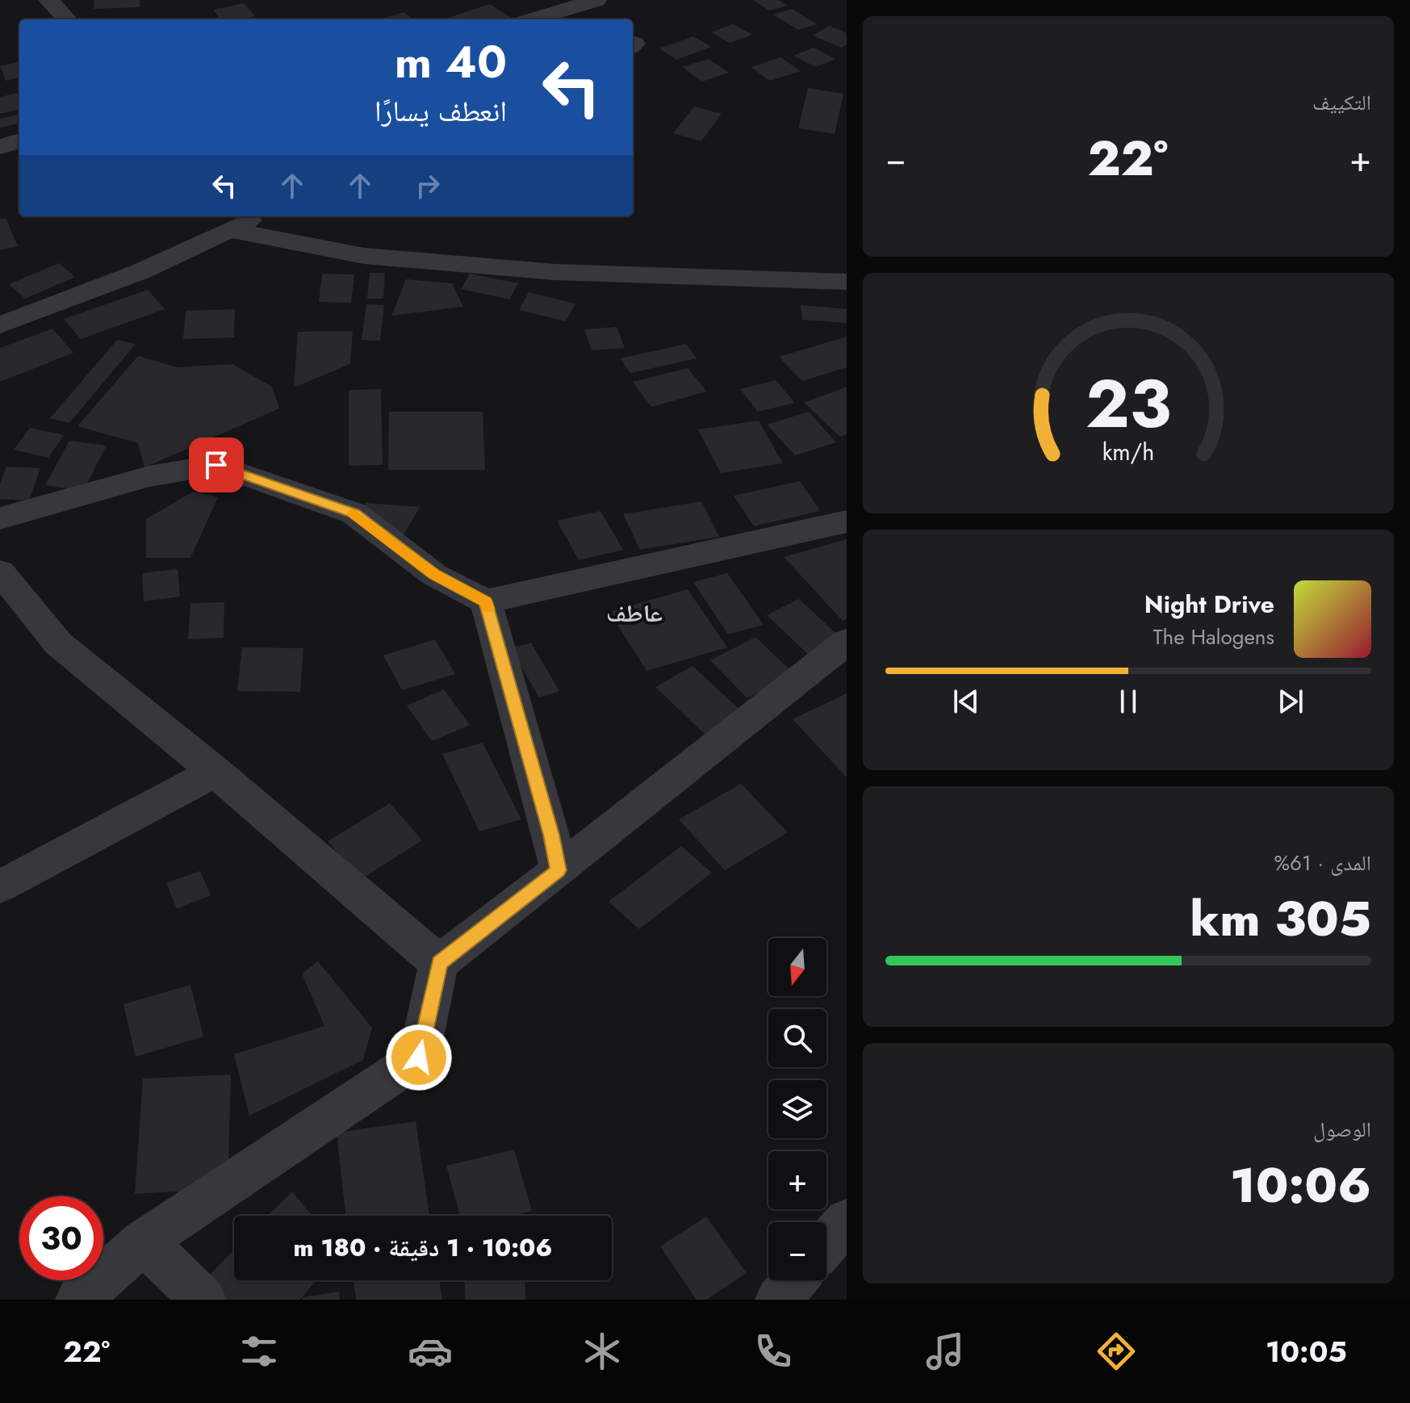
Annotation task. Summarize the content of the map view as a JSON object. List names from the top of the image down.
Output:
{
  "districts": ["عاطف"],
  "north": "bottom",
  "page": {
    "tile": [
      "التكييف",
      ["المدى · 61%", "305 km"],
      ["الوصول", "10:06"]
    ],
    "turn": ["40 m", "انعطف يسارًا"],
    "heat": ["−", "22°", "+"],
    "song": ["Night Drive", "The Halogens"],
    "map_buttons": ["+", "−"],
    "limit": "30",
    "trip": "10:06 · 1 دقيقة · 180 m",
    "tabs": ["10:05", "22°"],
    "gauge": ["23", "km/h"]
  }
}
